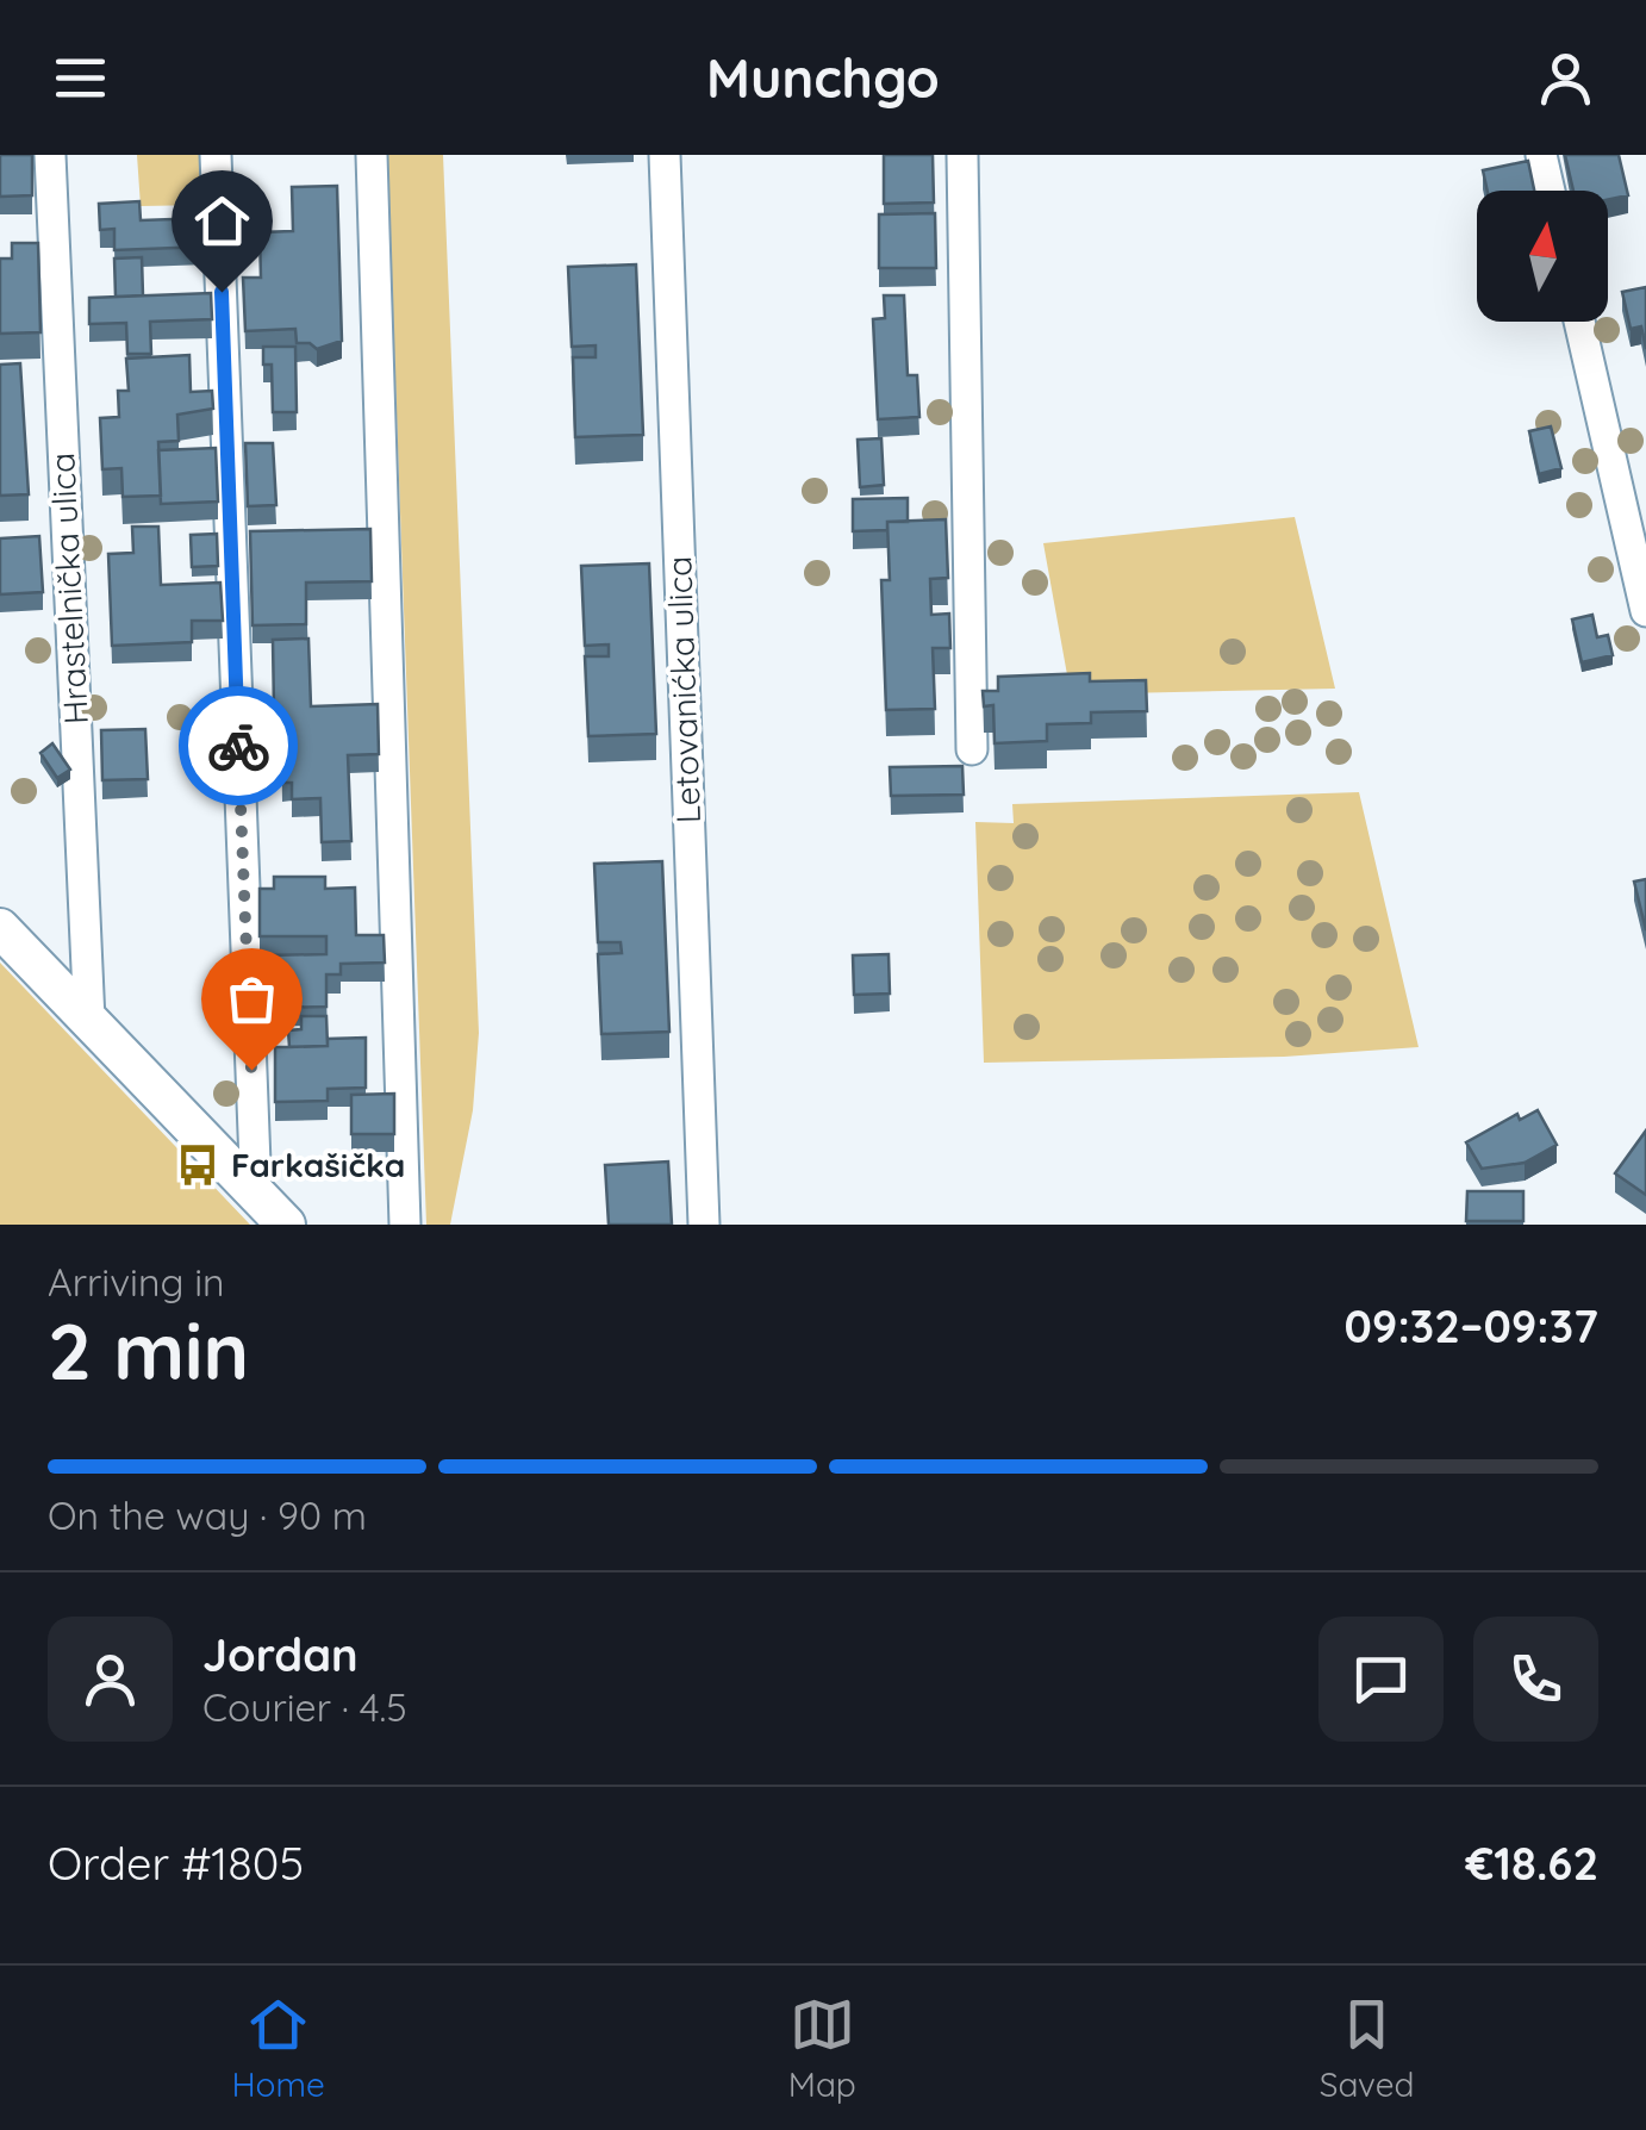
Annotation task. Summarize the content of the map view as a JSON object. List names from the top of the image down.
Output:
{
  "streets": {
    "street": ["Hrastelnička ulica", "Letovanićka ulica"]
  },
  "places": {
    "bus stop": ["Farkašička"]
  },
  "north": "top",
  "page": {
    "header": "Munchgo",
    "heading": ["2 min", "Arriving in", "09:32–09:37"],
    "panel": [
      "Jordan",
      "Courier · 4.5",
      "Order #1805",
      "€18.62"
    ],
    "bar": "On the way · 90 m",
    "tabs": ["Home", "Map", "Saved"]
  }
}
